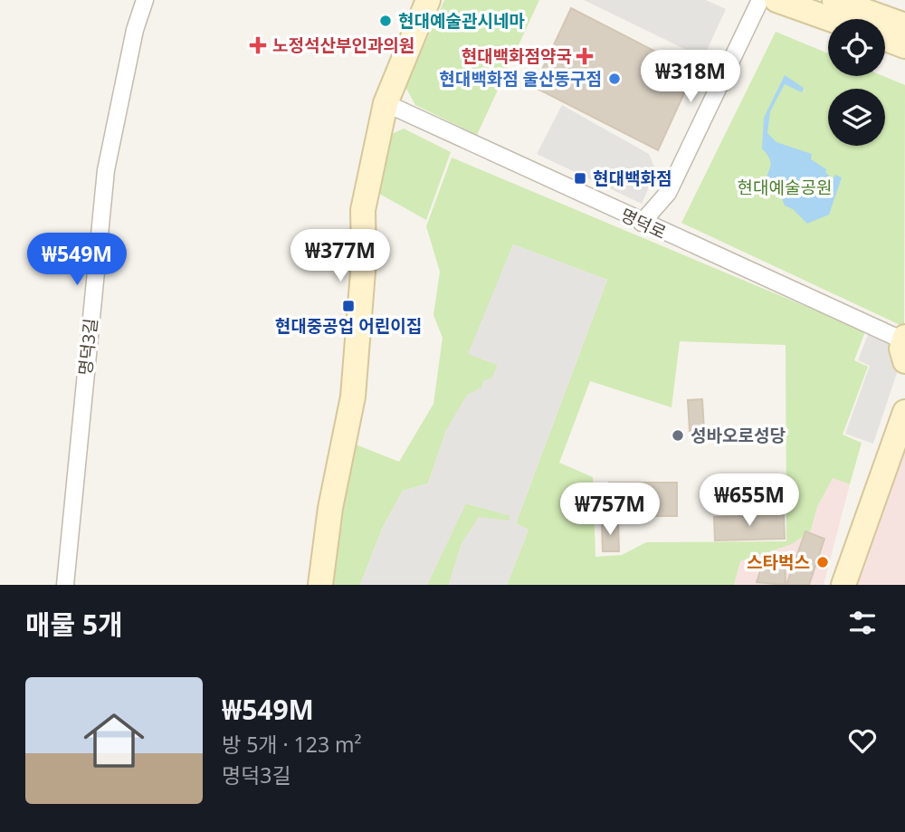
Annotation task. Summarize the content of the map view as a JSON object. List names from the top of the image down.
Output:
{
  "streets": {
    "street": ["명덕로", "명덕3길"]
  },
  "parks": ["현대예술공원"],
  "places": {
    "other": [
      "현대예술관시네마",
      "현대백화점 울산동구점",
      "성바오로성당",
      "스타벅스"
    ],
    "health": ["노정석산부인과의원", "현대백화점약국"],
    "transit": ["현대백화점", "현대중공업 어린이집"]
  },
  "page": {
    "price": [
      "₩318M",
      "₩377M",
      "₩549M",
      "₩655M",
      "₩757M"
    ],
    "heading": "매물 5개",
    "list": [
      {
        "name": "₩549M",
        "note": "방 5개 · 123 m² · 명덕3길"
      }
    ]
  }
}
